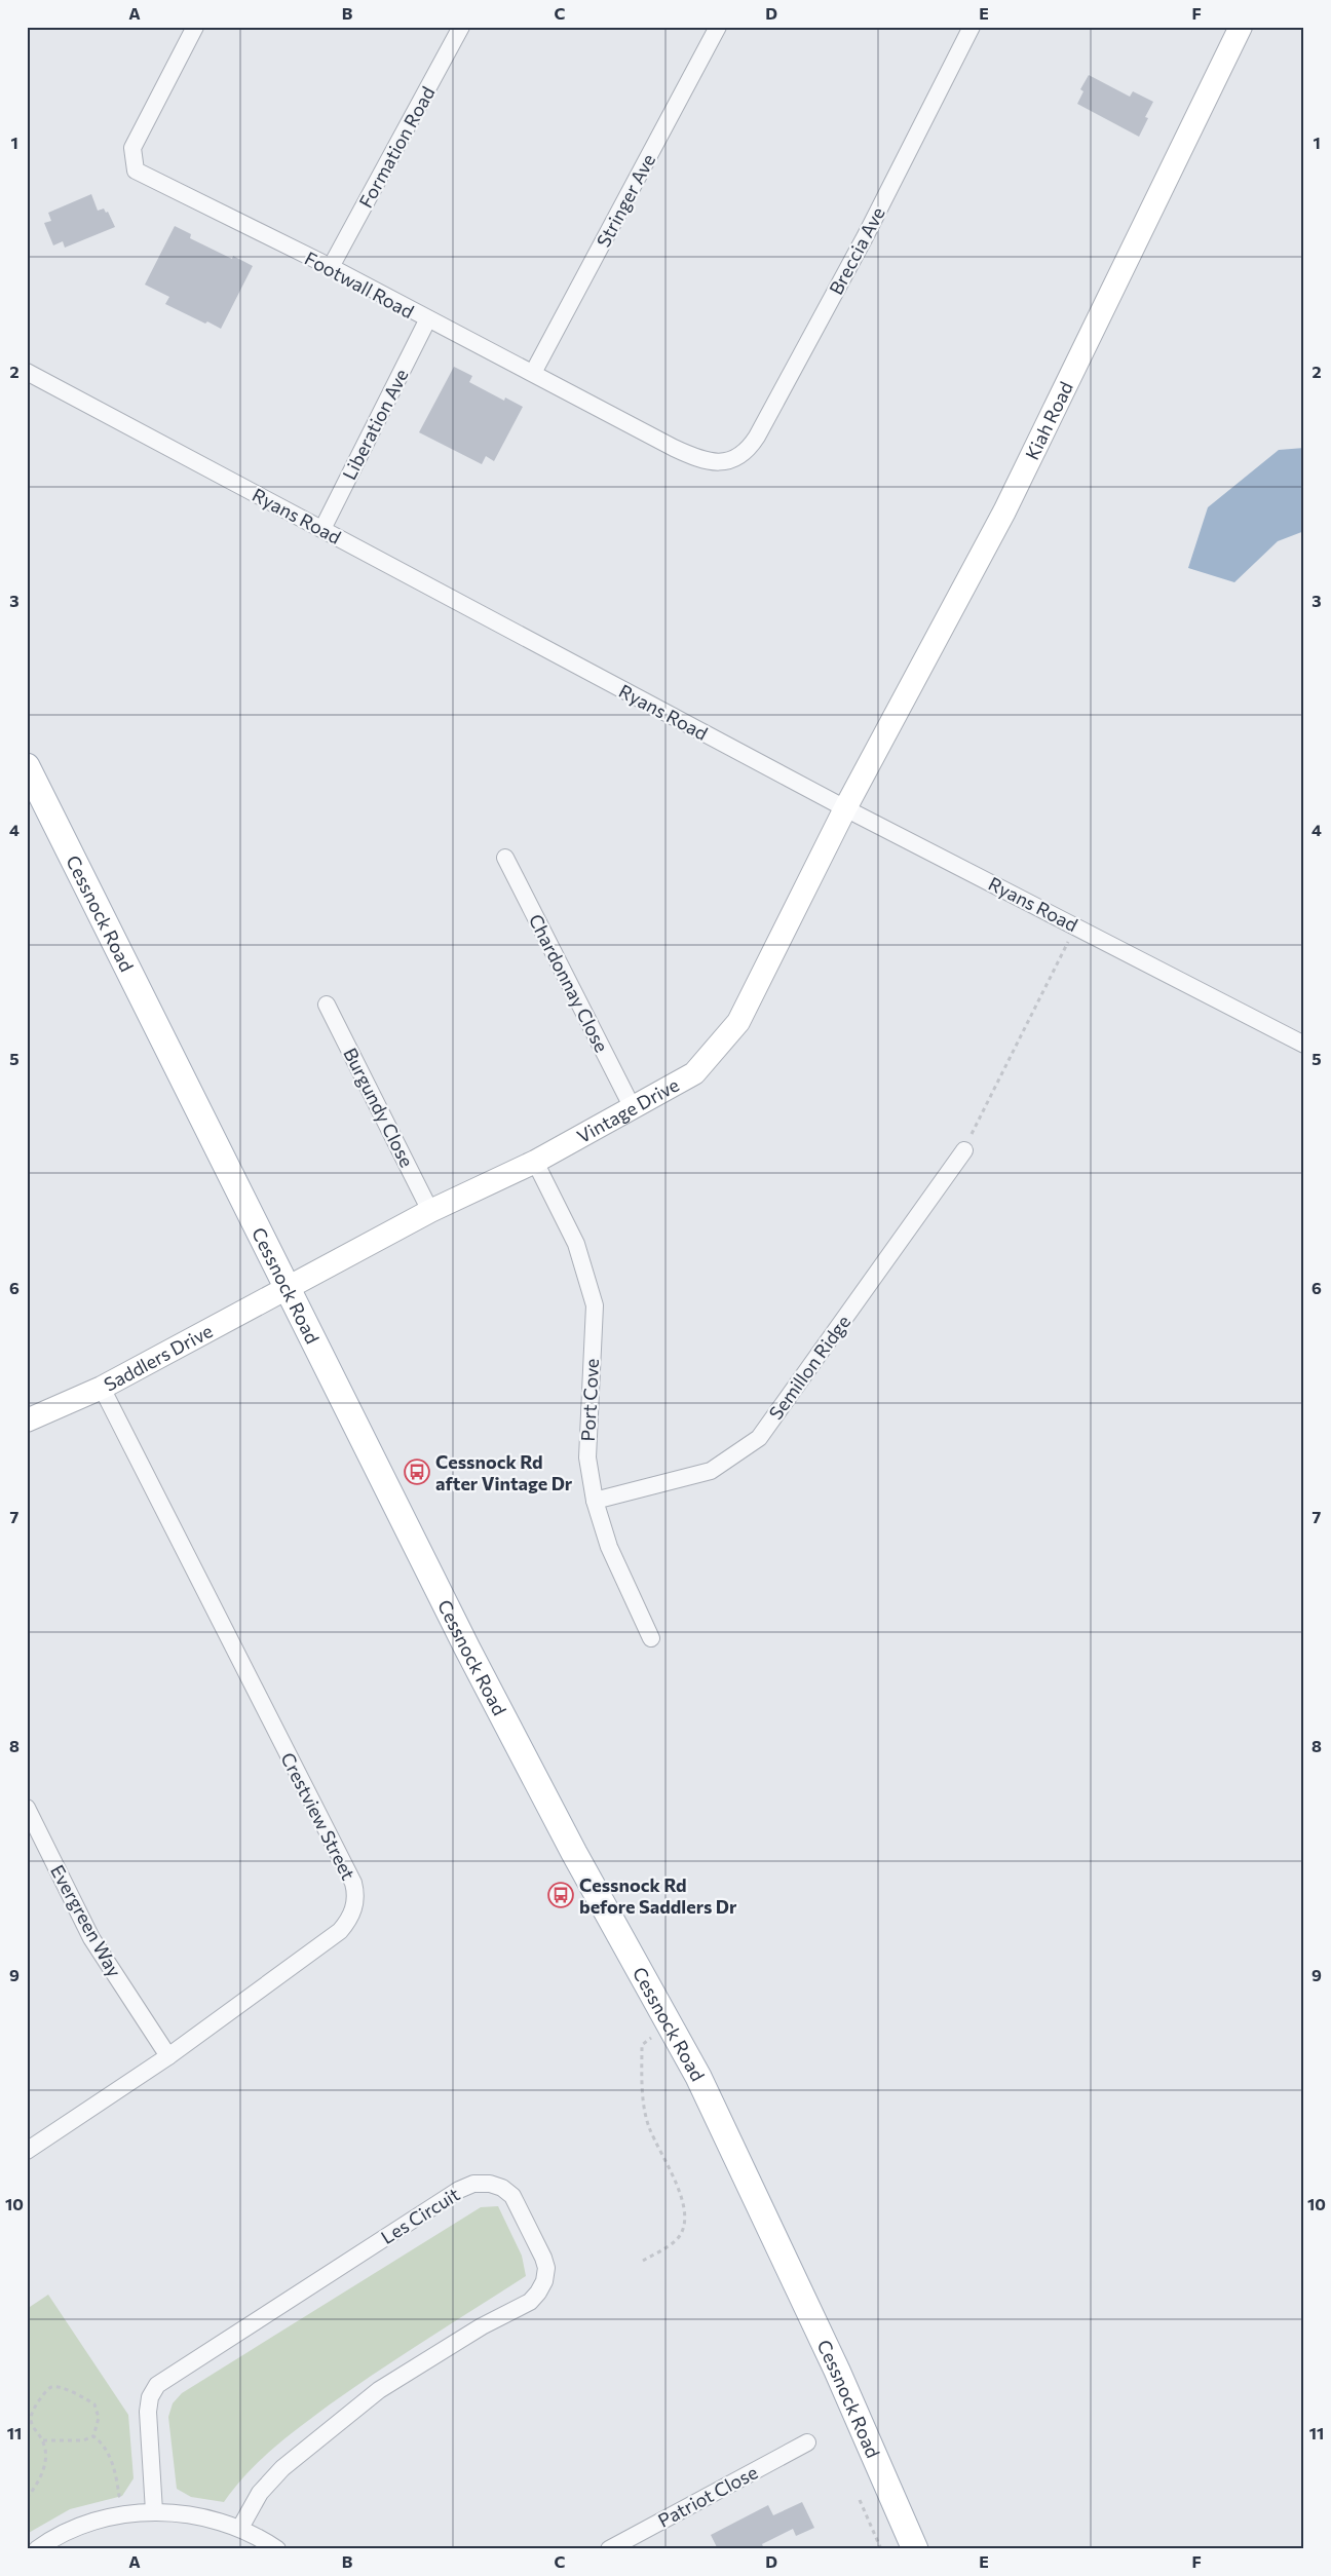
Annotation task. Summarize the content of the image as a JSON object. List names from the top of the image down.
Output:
{
  "streets": {
    "main road": ["Cessnock Road"],
    "street": [
      "Formation Road",
      "Stringer Ave",
      "Breccia Ave",
      "Footwall Road",
      "Kiah Road",
      "Liberation Ave",
      "Ryans Road",
      "Chardonnay Close",
      "Burgundy Close",
      "Vintage Drive",
      "Saddlers Drive",
      "Semillon Ridge",
      "Port Cove",
      "Crestview Street",
      "Evergreen Way",
      "Les Circuit",
      "Patriot Close"
    ]
  },
  "crossings": [
    ["Formation Road", "Footwall Road"],
    ["Stringer Ave", "Footwall Road"],
    ["Breccia Ave", "Footwall Road"],
    ["Footwall Road", "Liberation Ave"],
    ["Kiah Road", "Ryans Road"],
    ["Kiah Road", "Vintage Drive"],
    ["Liberation Ave", "Ryans Road"],
    ["Ryans Road", "Vintage Drive"],
    ["Cessnock Road", "Vintage Drive"],
    ["Cessnock Road", "Saddlers Drive"],
    ["Chardonnay Close", "Vintage Drive"],
    ["Burgundy Close", "Vintage Drive"],
    ["Vintage Drive", "Saddlers Drive"],
    ["Vintage Drive", "Port Cove"],
    ["Saddlers Drive", "Crestview Street"],
    ["Semillon Ridge", "Port Cove"],
    ["Crestview Street", "Evergreen Way"]
  ],
  "places": {
    "bus stop": ["Cessnock Rd after Vintage Dr", "Cessnock Rd before Saddlers Dr"]
  },
  "grid": {
    "columns": [
      "A",
      "B",
      "C",
      "D",
      "E",
      "F"
    ],
    "rows": [
      "1",
      "2",
      "3",
      "4",
      "5",
      "6",
      "7",
      "8",
      "9",
      "10",
      "11"
    ]
  }
}
